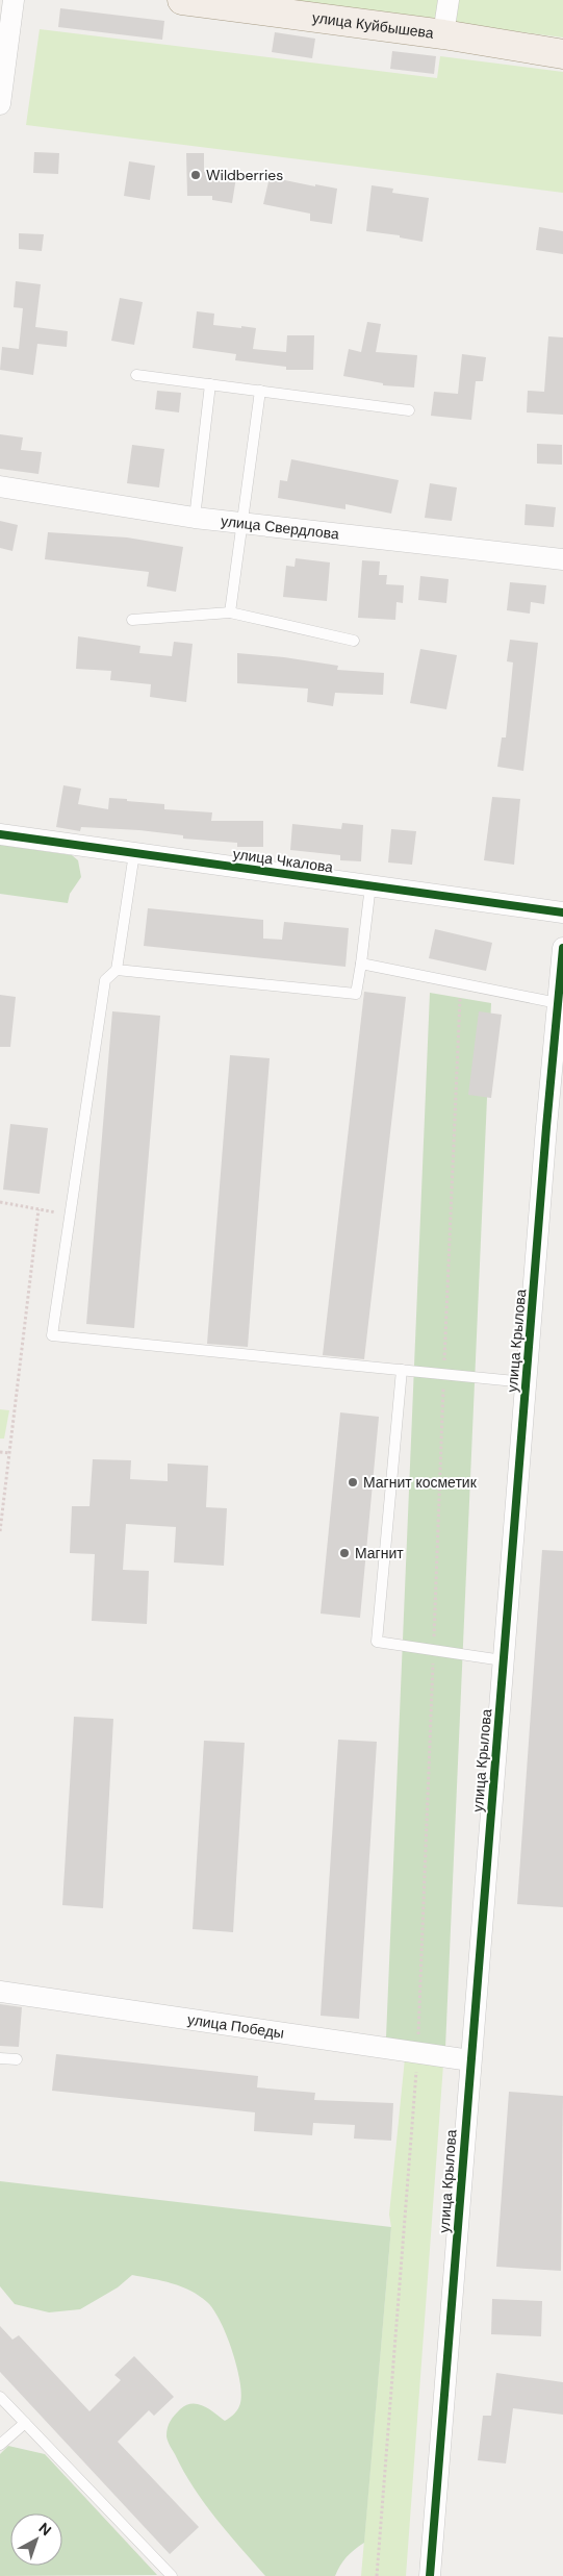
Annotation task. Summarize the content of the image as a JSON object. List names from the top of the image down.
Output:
{
  "streets": {
    "main road": ["улица Куйбышева"],
    "street": [
      "улица Свердлова",
      "улица Чкалова",
      "улица Крылова",
      "улица Победы"
    ]
  },
  "crossings": [
    ["улица Крылова", "улица Победы"]
  ],
  "places": ["Wildberries", "Магнит косметик", "Магнит"],
  "north": "top right"
}
